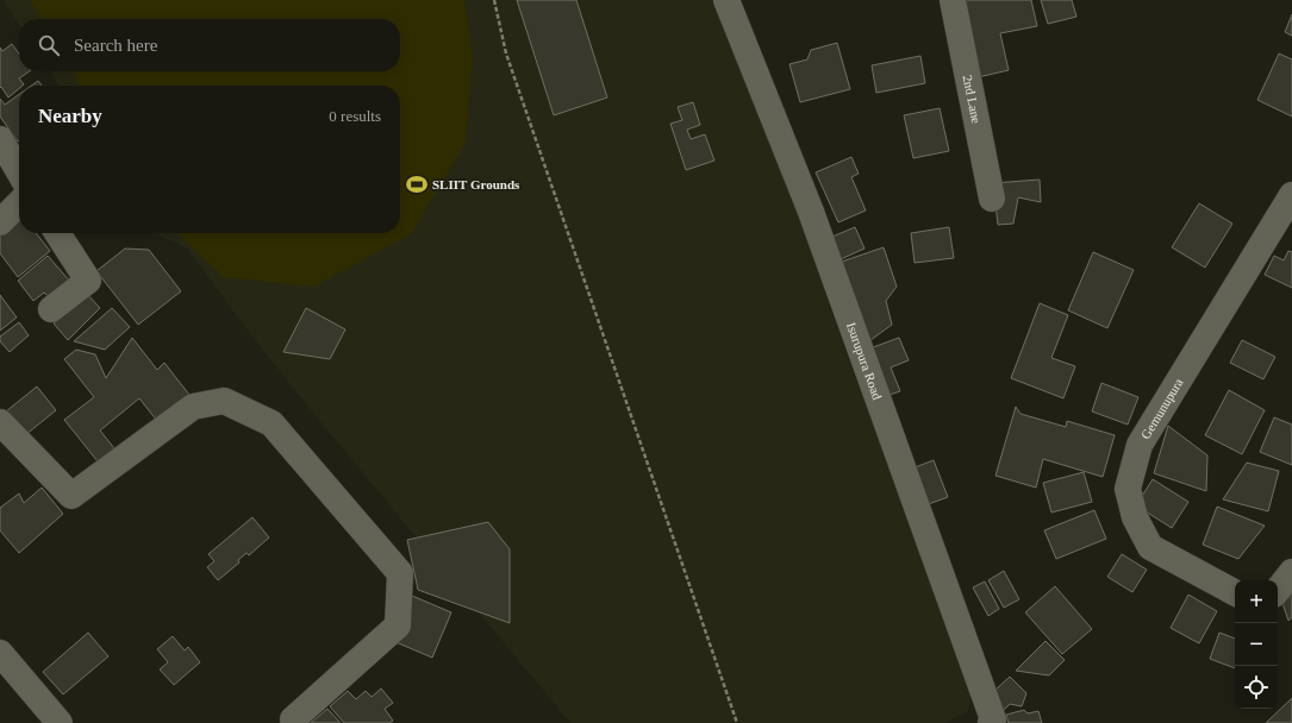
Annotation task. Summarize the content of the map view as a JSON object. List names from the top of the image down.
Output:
{
  "streets": {
    "street": ["2nd Lane", "Isurupura Road", "Gemunupura"]
  },
  "places": {
    "sports": ["SLIIT Grounds"]
  },
  "page": {
    "search": "Search here",
    "heading": ["Nearby", "0 results"],
    "map_buttons": ["+", "−"]
  }
}
